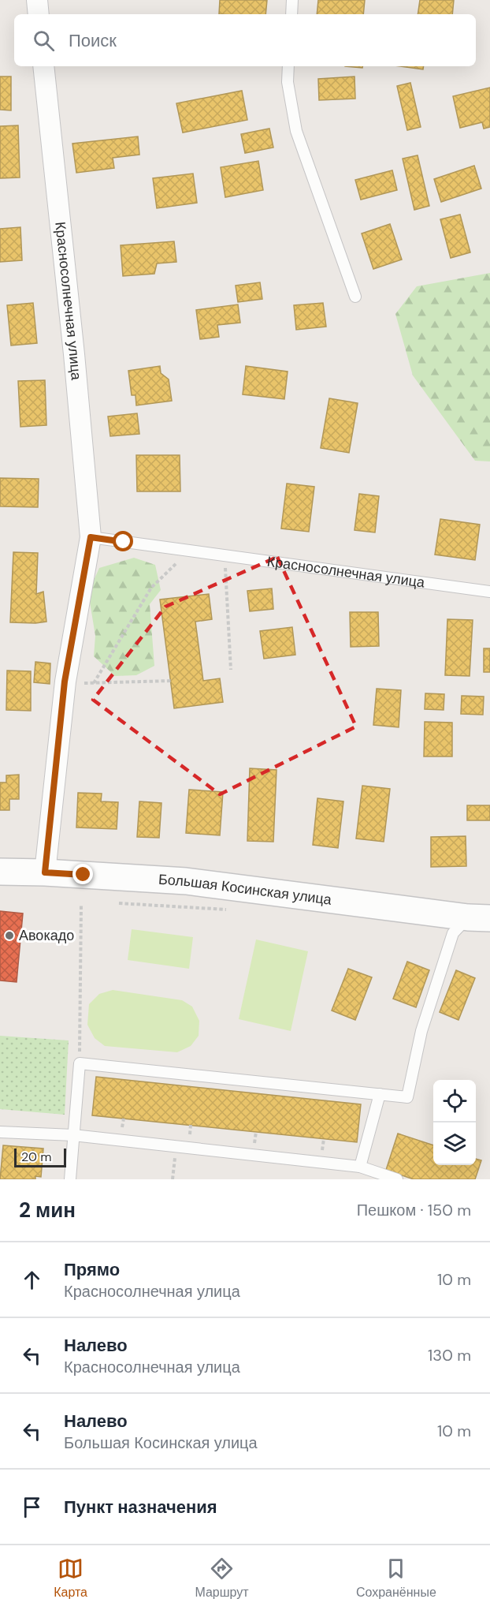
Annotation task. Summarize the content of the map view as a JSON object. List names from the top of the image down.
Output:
{
  "streets": {
    "street": ["Красносолнечная улица", "Большая Косинская улица"]
  },
  "crossings": [
    ["Красносолнечная улица", "Большая Косинская улица"]
  ],
  "places": ["Авокадо"],
  "scale_bar": "20 m",
  "page": {
    "search": "Поиск",
    "scale": "20 m",
    "heading": ["2 мин", "Пешком · 150 m"],
    "list": [
      ["Прямо", "Красносолнечная улица", "10 m"],
      ["Налево", "Красносолнечная улица", "130 m"],
      ["Налево", "Большая Косинская улица", "10 m"],
      "Пункт назначения"
    ],
    "nav": ["Карта", "Маршрут", "Сохранённые"]
  }
}
